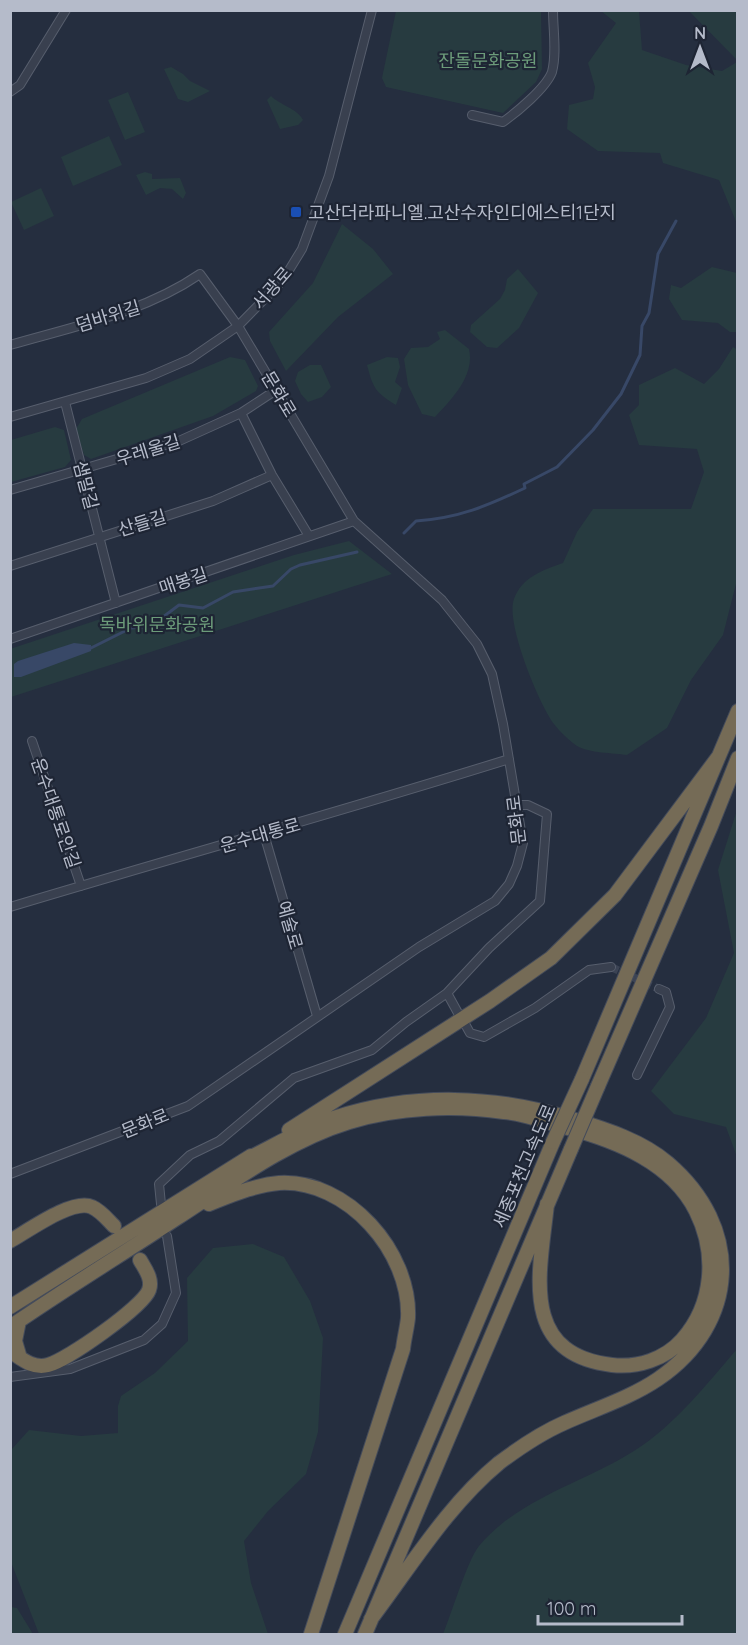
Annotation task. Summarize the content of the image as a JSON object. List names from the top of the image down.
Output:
{
  "streets": {
    "highway": ["세종포천고속도로"],
    "street": [
      "서광로",
      "덤바위길",
      "문화로",
      "우레울길",
      "샘말길",
      "산들길",
      "매봉길",
      "운수대통로안길",
      "운수대통로",
      "예술로"
    ]
  },
  "crossings": [
    ["서광로", "문화로"],
    ["서광로", "샘말길"],
    ["덤바위길", "문화로"],
    ["문화로", "우레울길"],
    ["문화로", "매봉길"],
    ["문화로", "운수대통로"],
    ["문화로", "예술로"],
    ["우레울길", "샘말길"],
    ["샘말길", "산들길"],
    ["샘말길", "매봉길"],
    ["운수대통로안길", "운수대통로"],
    ["운수대통로", "예술로"]
  ],
  "parks": ["잔돌문화공원", "독바위문화공원"],
  "places": {
    "transit": ["고산더라파니엘.고산수자인디에스티1단지"]
  },
  "scale_bar": "100 m",
  "north": "top"
}
